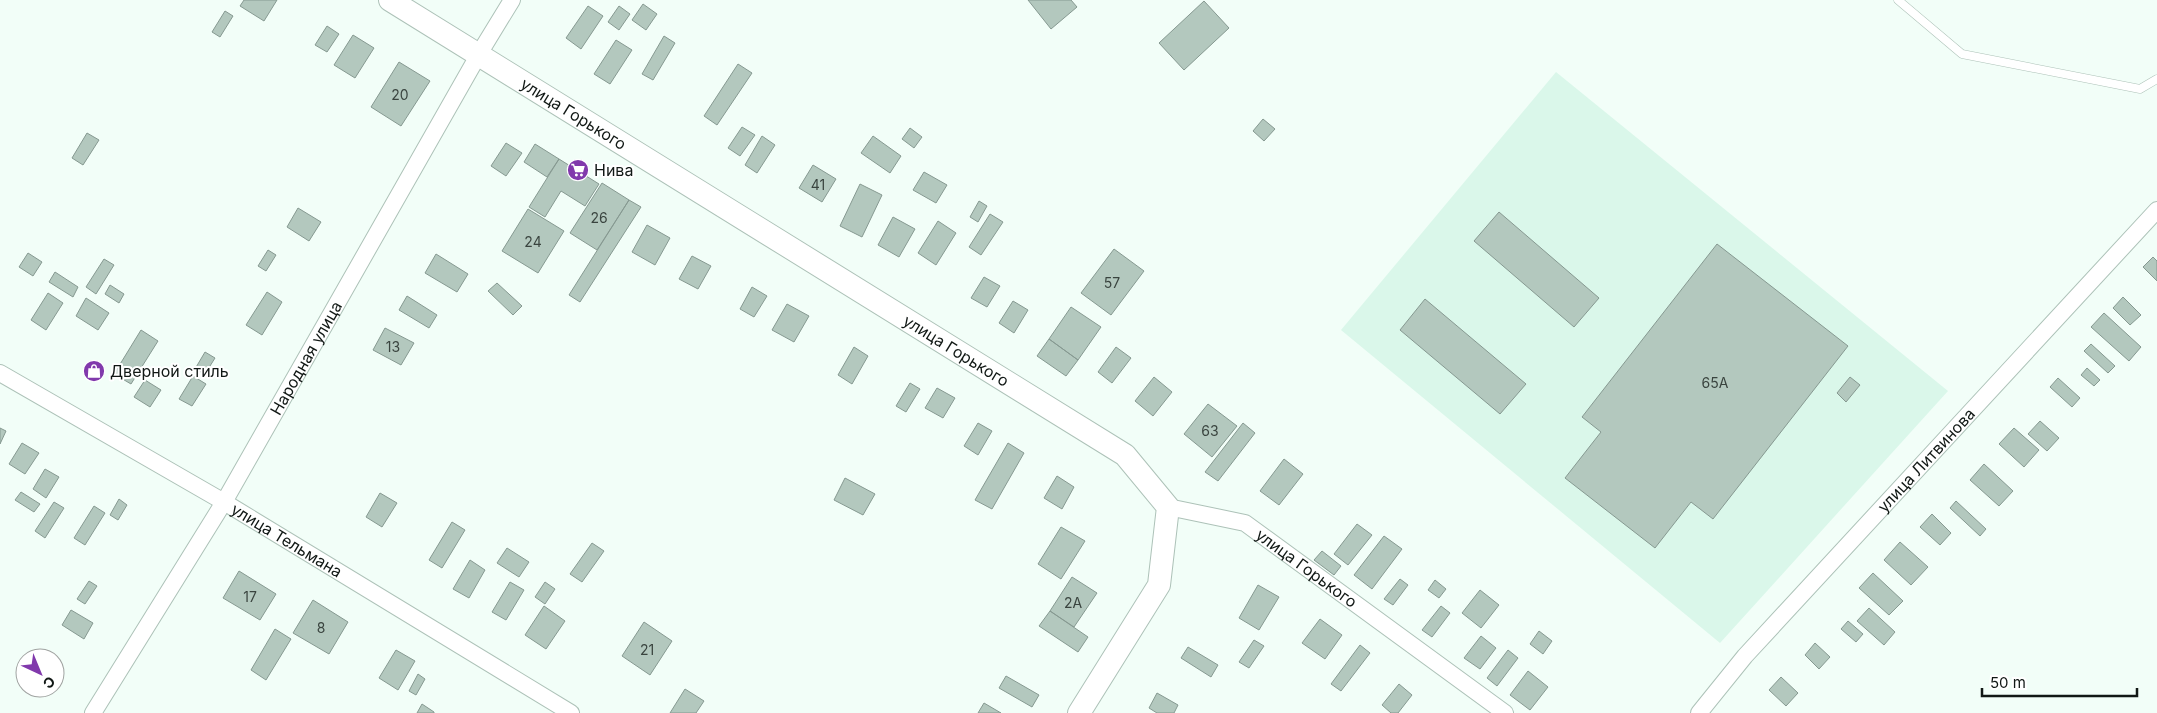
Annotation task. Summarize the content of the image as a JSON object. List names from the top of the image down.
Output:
{
  "streets": {
    "main road": ["улица Горького"],
    "street": ["Народная улица", "улица Литвинова", "улица Тельмана"]
  },
  "crossings": [
    ["улица Горького", "Народная улица"],
    ["Народная улица", "улица Тельмана"]
  ],
  "places": {
    "supermarket": ["Нива"],
    "shop": ["Дверной стиль"]
  },
  "house_numbers": [
    "20",
    "41",
    "26",
    "24",
    "57",
    "13",
    "65А",
    "63",
    "17",
    "2А",
    "8",
    "21"
  ],
  "scale_bar": "50 m",
  "north": "bottom right"
}
